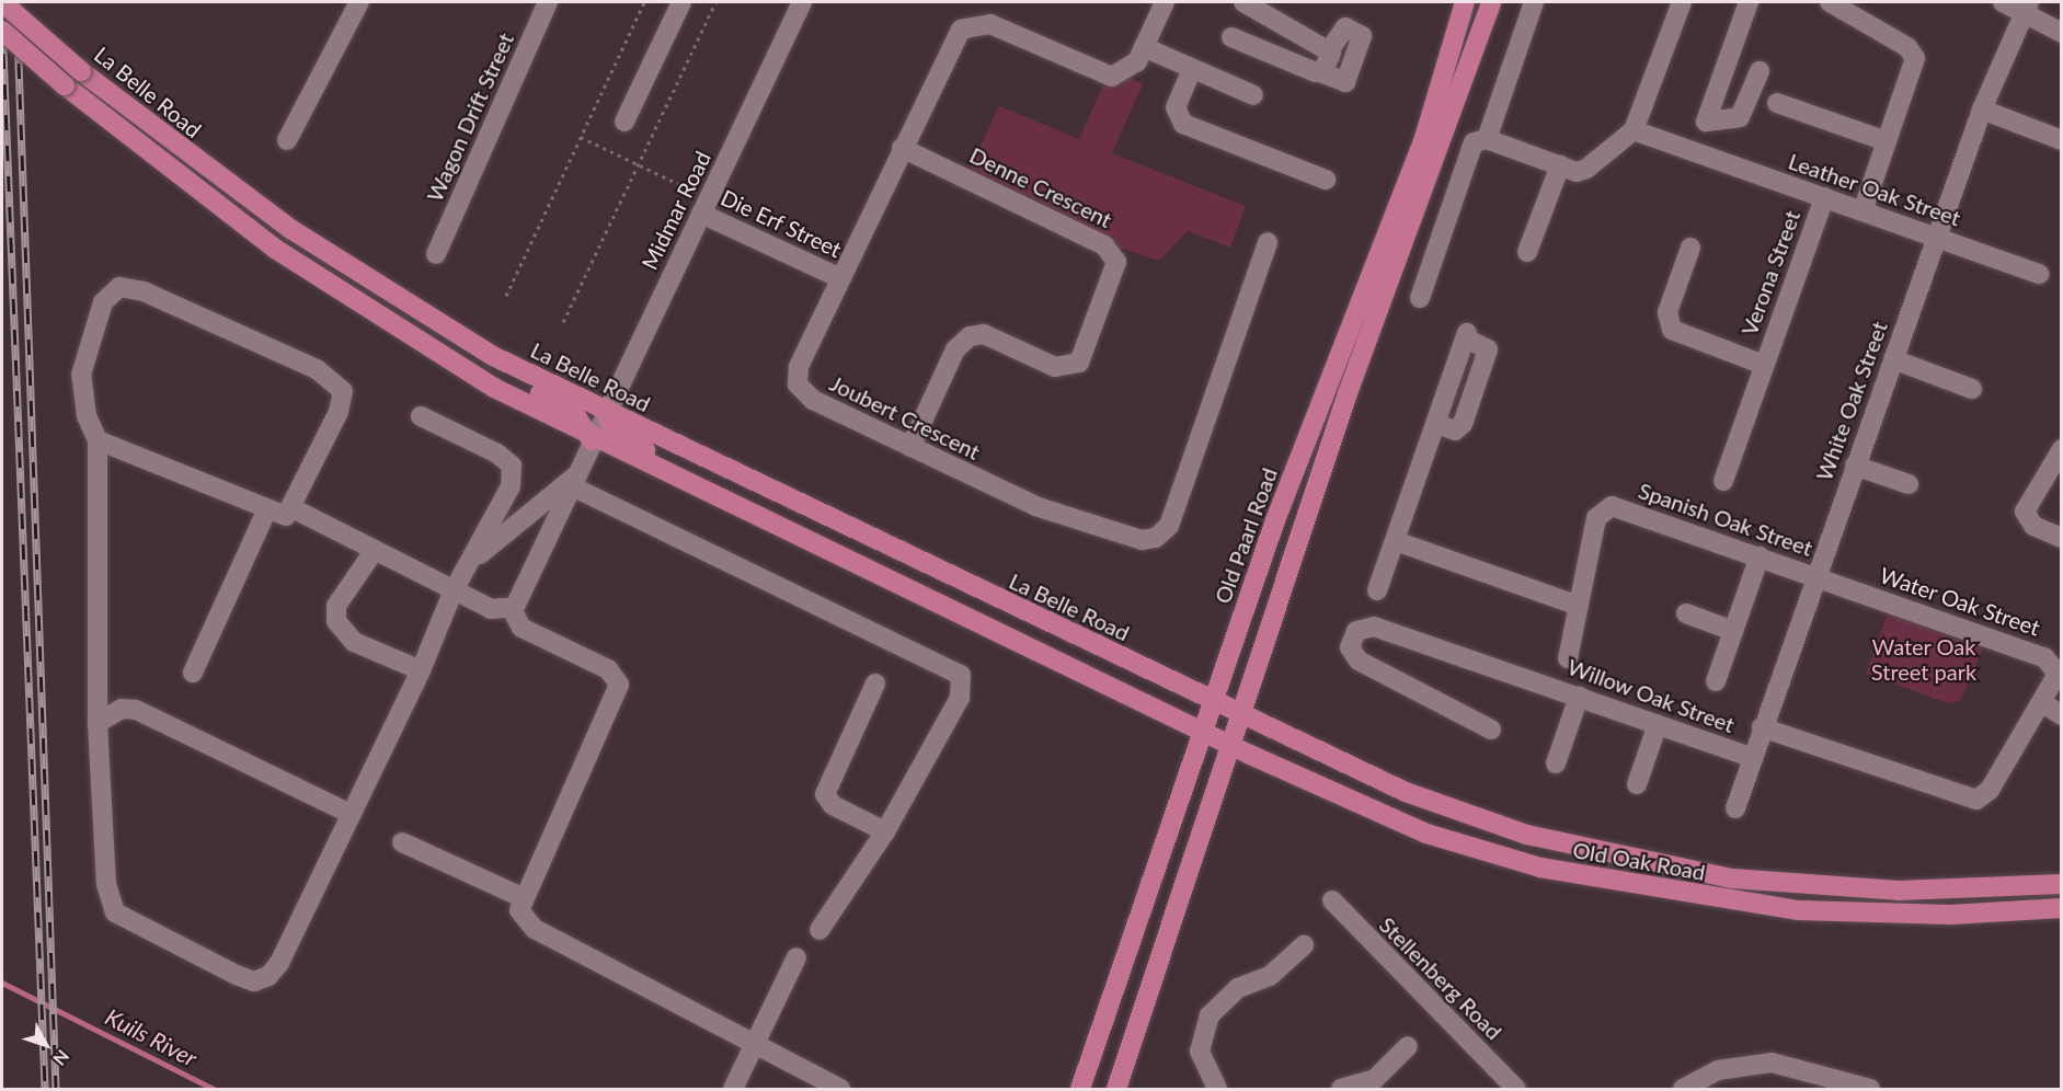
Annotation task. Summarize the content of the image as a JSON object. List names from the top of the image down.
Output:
{
  "streets": {
    "main road": ["La Belle Road", "Old Paarl Road", "Old Oak Road"],
    "street": [
      "Wagon Drift Street",
      "Denne Crescent",
      "Leather Oak Street",
      "Midmar Road",
      "Die Erf Street",
      "Verona Street",
      "White Oak Street",
      "Joubert Crescent",
      "Spanish Oak Street",
      "Water Oak Street",
      "Willow Oak Street",
      "Stellenberg Road"
    ]
  },
  "crossings": [
    ["La Belle Road", "Midmar Road"],
    ["La Belle Road", "Old Paarl Road"],
    ["La Belle Road", "Old Oak Road"],
    ["Denne Crescent", "Joubert Crescent"],
    ["Leather Oak Street", "Verona Street"],
    ["Leather Oak Street", "White Oak Street"],
    ["Midmar Road", "Die Erf Street"],
    ["Die Erf Street", "Joubert Crescent"],
    ["White Oak Street", "Spanish Oak Street"],
    ["White Oak Street", "Water Oak Street"],
    ["White Oak Street", "Willow Oak Street"],
    ["Spanish Oak Street", "Water Oak Street"],
    ["Old Paarl Road", "Old Oak Road"]
  ],
  "water": ["Kuils River"],
  "parks": ["Water Oak Street park"],
  "north": "bottom right"
}
